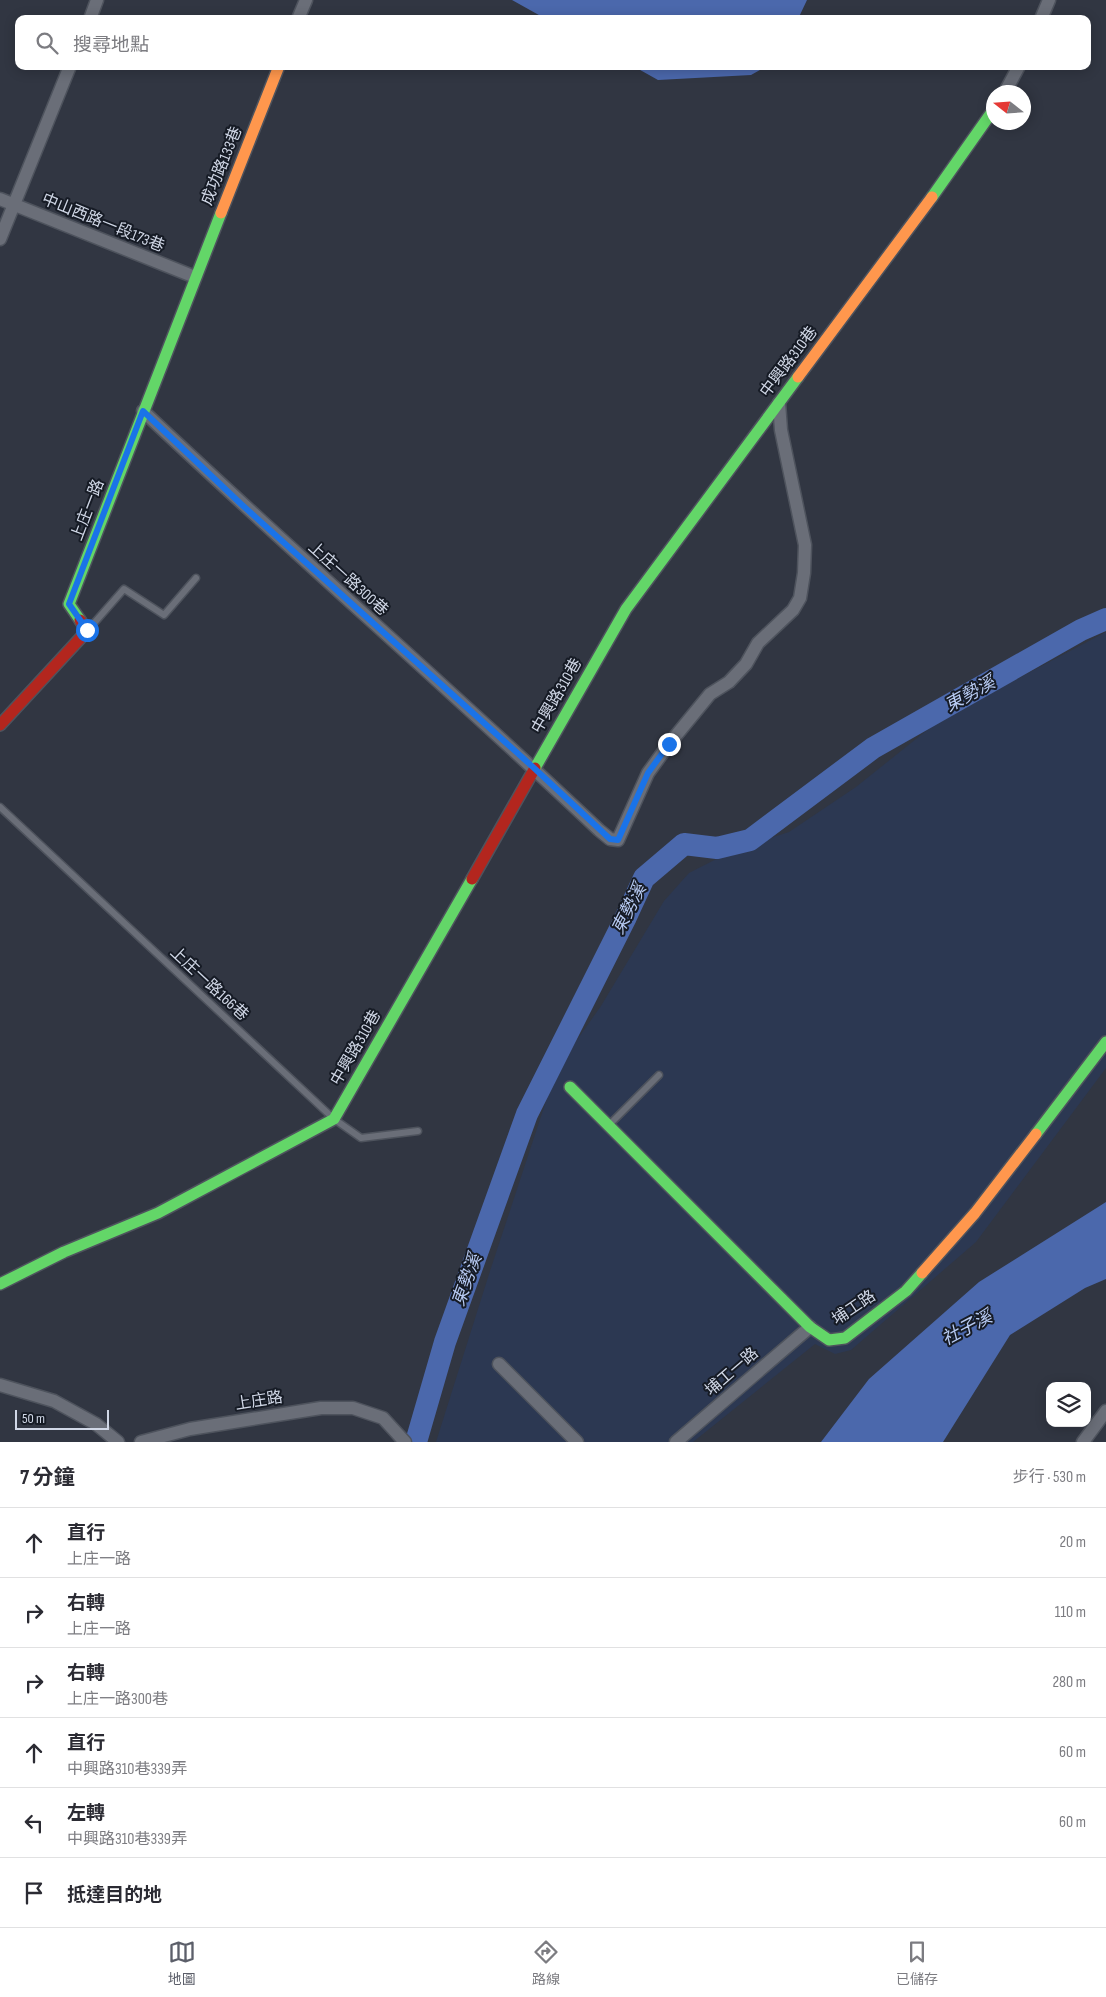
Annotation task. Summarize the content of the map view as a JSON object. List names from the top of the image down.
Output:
{
  "streets": {
    "street": [
      "成功路133巷",
      "中山西路一段173巷",
      "中興路310巷",
      "上庄一路",
      "上庄一路300巷",
      "埔工路",
      "埔工一路",
      "上庄路"
    ],
    "lane": ["上庄一路166巷"]
  },
  "crossings": [
    ["成功路133巷", "中山西路一段173巷"],
    ["成功路133巷", "上庄一路"],
    ["中山西路一段173巷", "上庄一路"],
    ["中興路310巷", "上庄一路300巷"],
    ["中興路310巷", "上庄一路166巷"],
    ["上庄一路", "上庄一路300巷"],
    ["埔工路", "埔工一路"]
  ],
  "water": ["東勢溪", "社子溪"],
  "scale_bar": "50 m",
  "north": "left",
  "page": {
    "search": "搜尋地點",
    "scale": "50 m",
    "heading": ["7 分鐘", "步行 · 530 m"],
    "list": [
      ["直行", "上庄一路", "20 m"],
      ["右轉", "上庄一路", "110 m"],
      ["右轉", "上庄一路300巷", "280 m"],
      ["直行", "中興路310巷339弄", "60 m"],
      ["左轉", "中興路310巷339弄", "60 m"],
      "抵達目的地"
    ],
    "nav": ["地圖", "路線", "已儲存"]
  }
}
